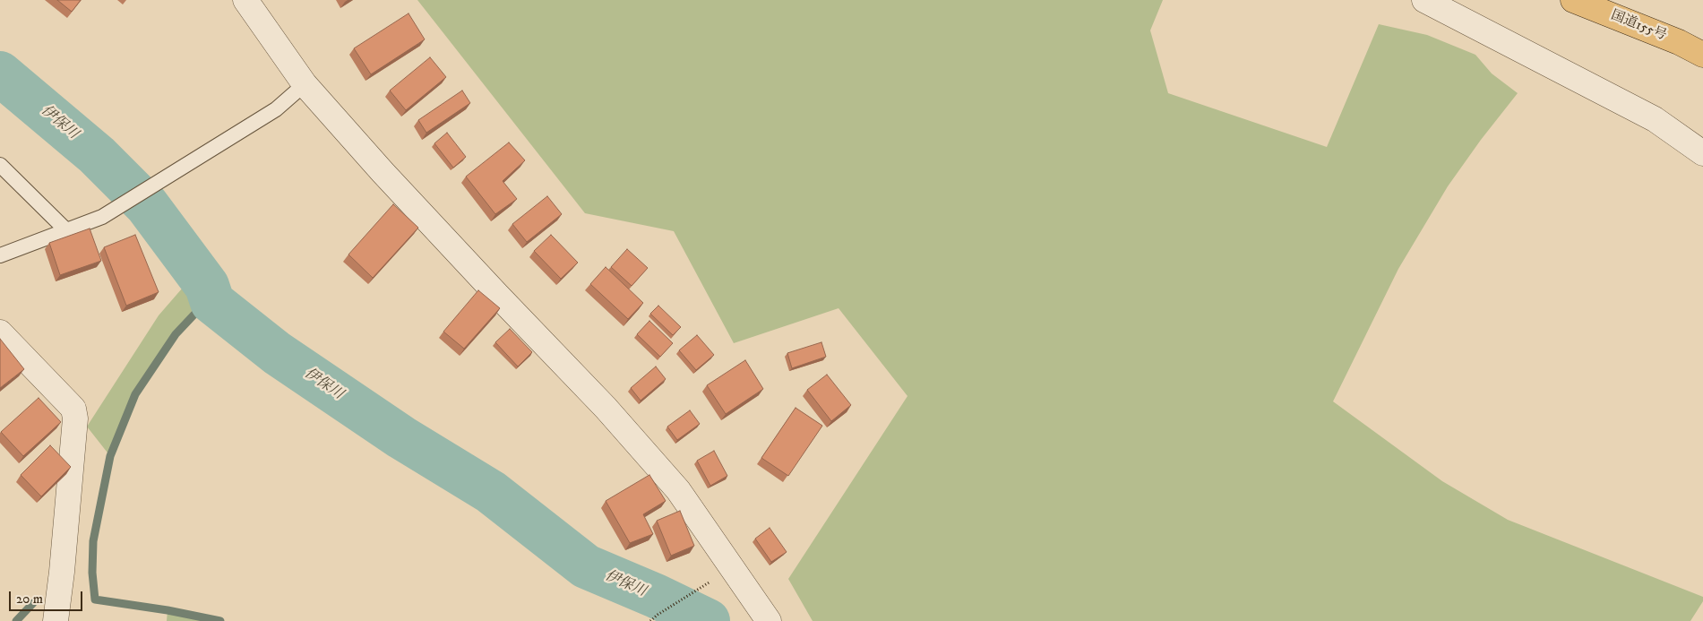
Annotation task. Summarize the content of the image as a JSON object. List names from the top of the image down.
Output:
{
  "streets": {
    "highway": ["国道155号"]
  },
  "water": ["伊保川"],
  "scale_bar": "20 m"
}
